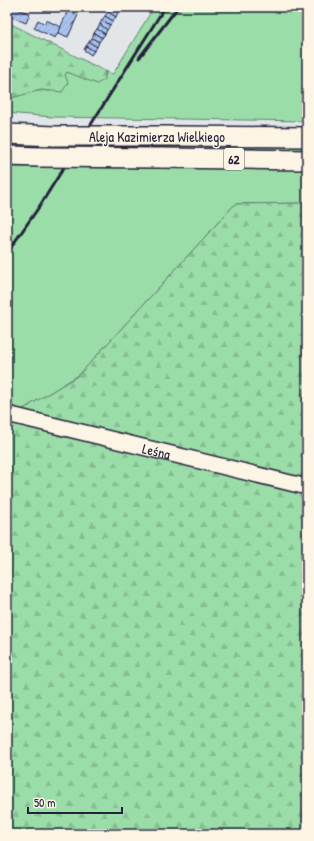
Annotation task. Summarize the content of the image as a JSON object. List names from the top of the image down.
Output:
{
  "streets": {
    "main road": ["Aleja Kazimierza Wielkiego", "62"],
    "street": ["Leśna"]
  },
  "scale_bar": "50 m"
}
